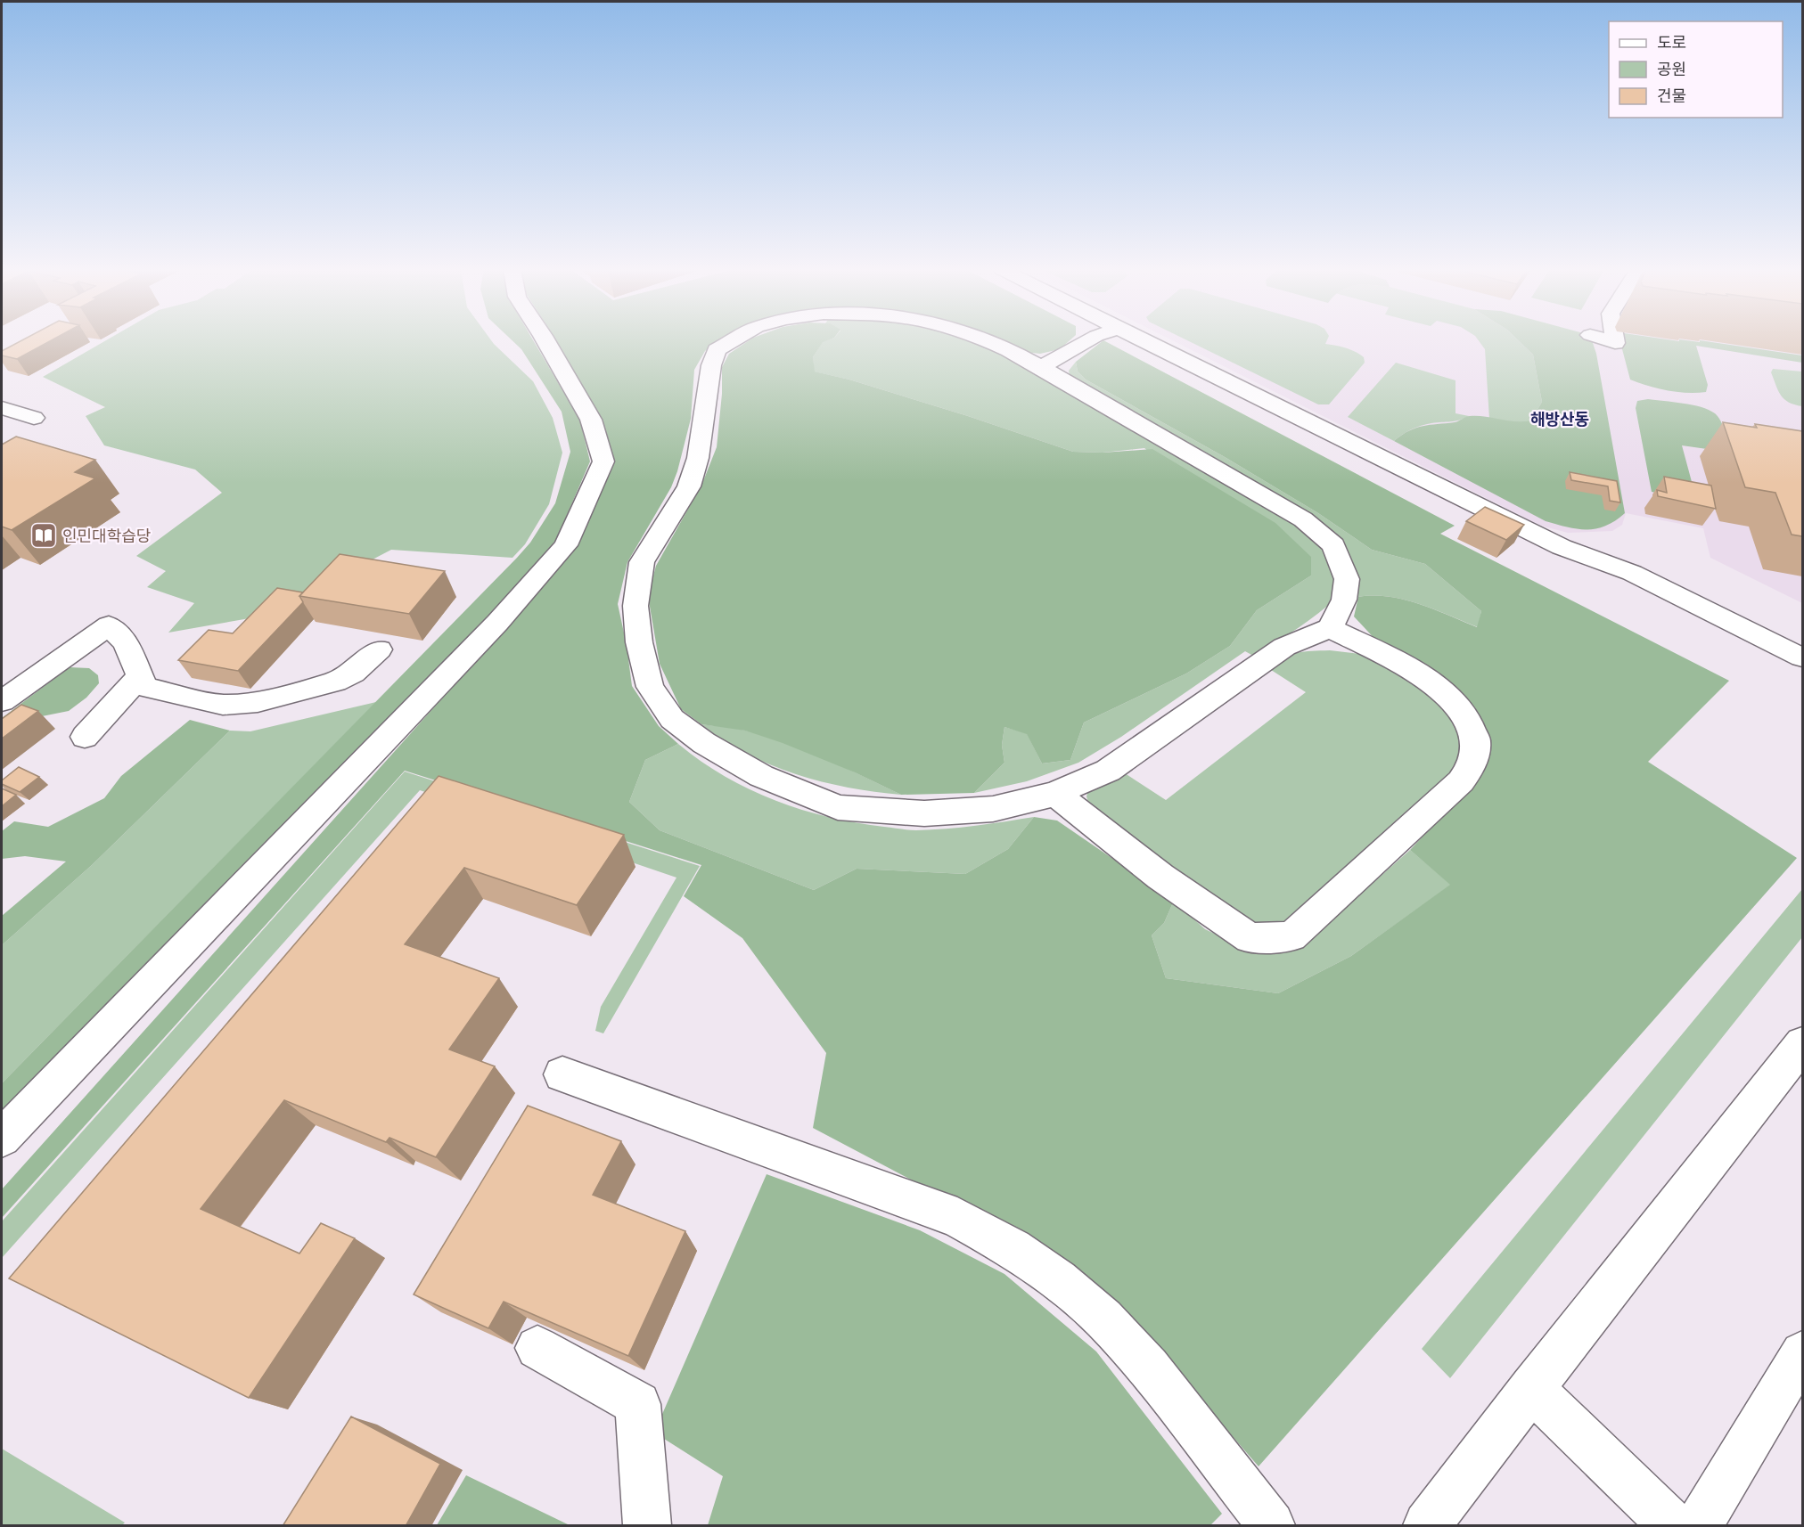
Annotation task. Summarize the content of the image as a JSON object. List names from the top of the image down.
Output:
{
  "districts": ["해방산동"],
  "places": {
    "library": ["인민대학습당"]
  },
  "legend": ["도로", "공원", "건물"]
}
